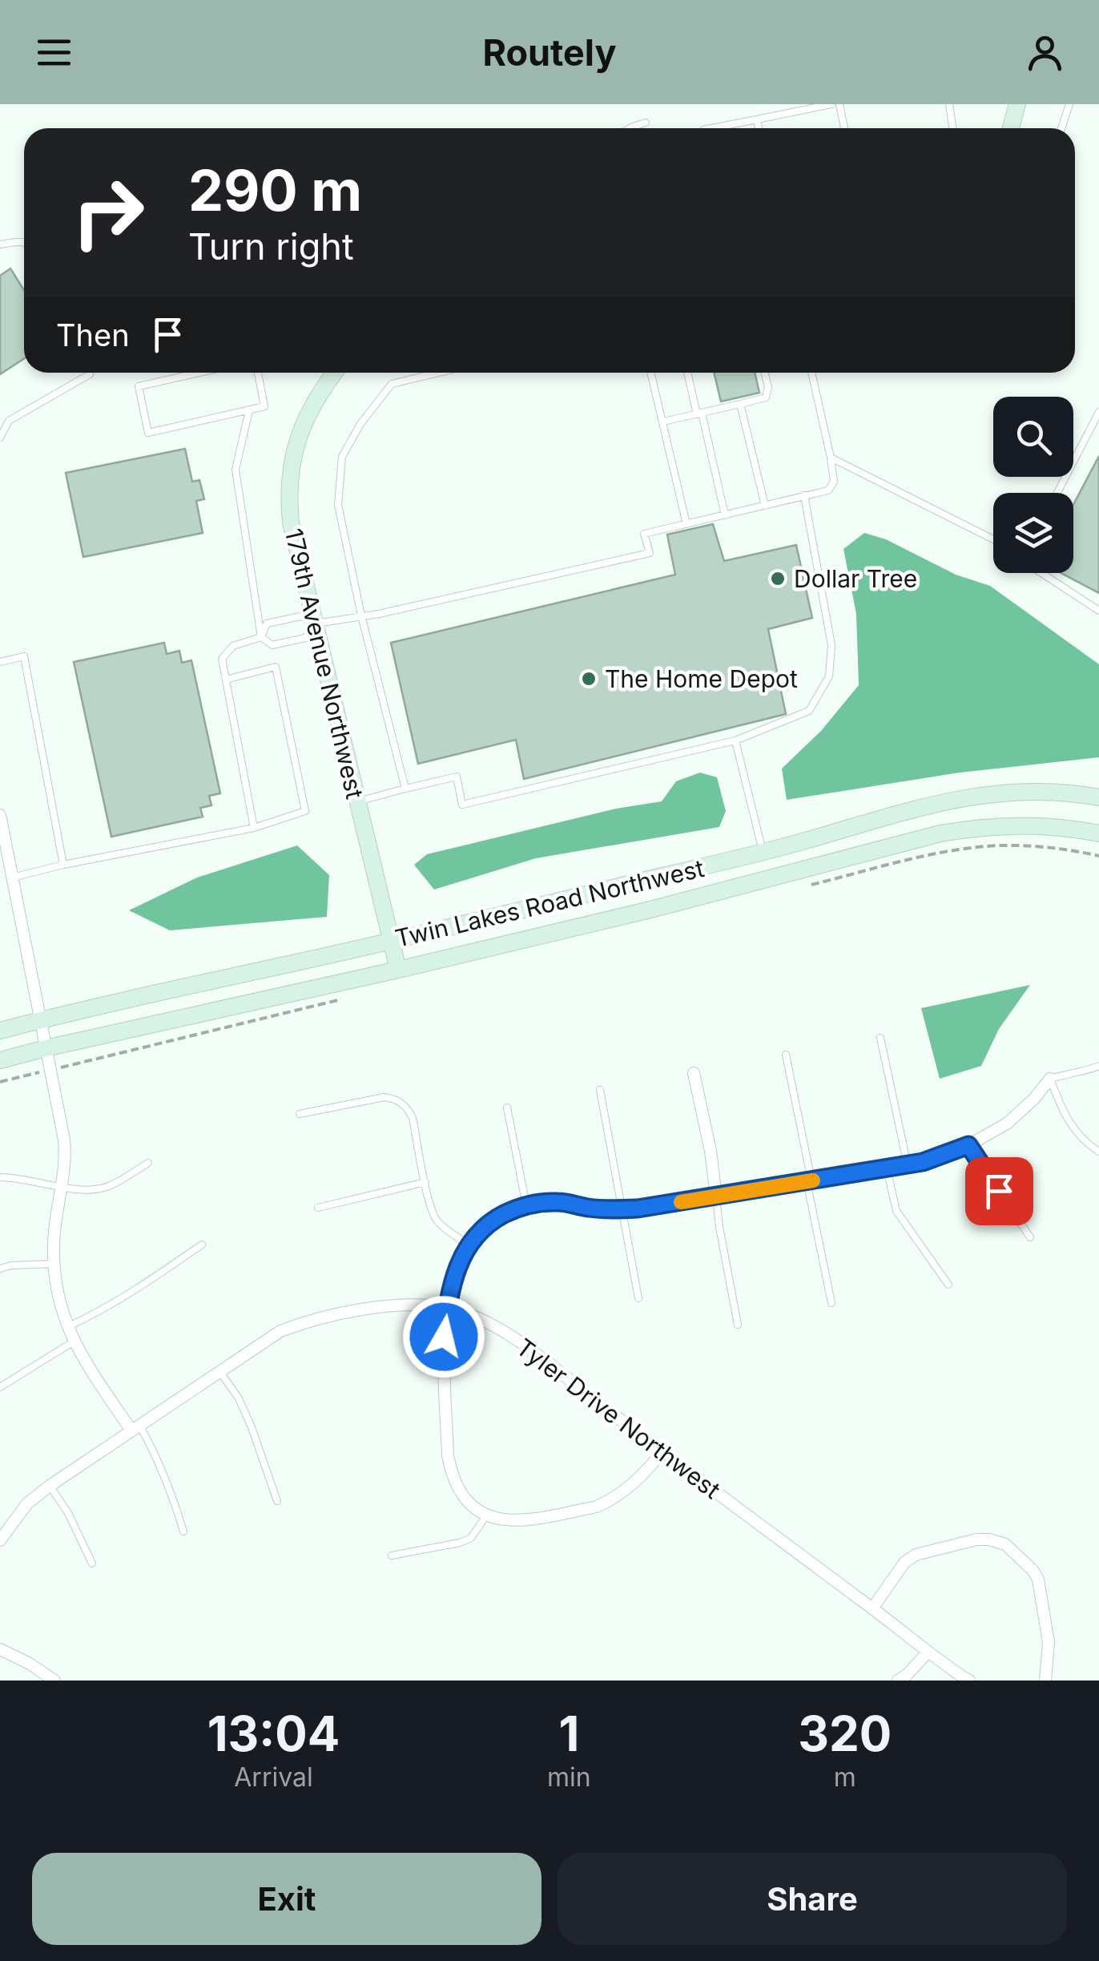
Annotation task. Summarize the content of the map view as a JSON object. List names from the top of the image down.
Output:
{
  "streets": {
    "street": ["179th Avenue Northwest", "Twin Lakes Road Northwest", "Tyler Drive Northwest"]
  },
  "crossings": [
    ["179th Avenue Northwest", "Twin Lakes Road Northwest"]
  ],
  "places": ["Dollar Tree", "The Home Depot"],
  "page": {
    "header": "Routely",
    "turn": ["290 m", "Turn right"],
    "then": "Then",
    "eta": [
      "13:04",
      "Arrival",
      "1",
      "min",
      "320",
      "m"
    ],
    "buttons": ["Exit", "Share"]
  }
}
